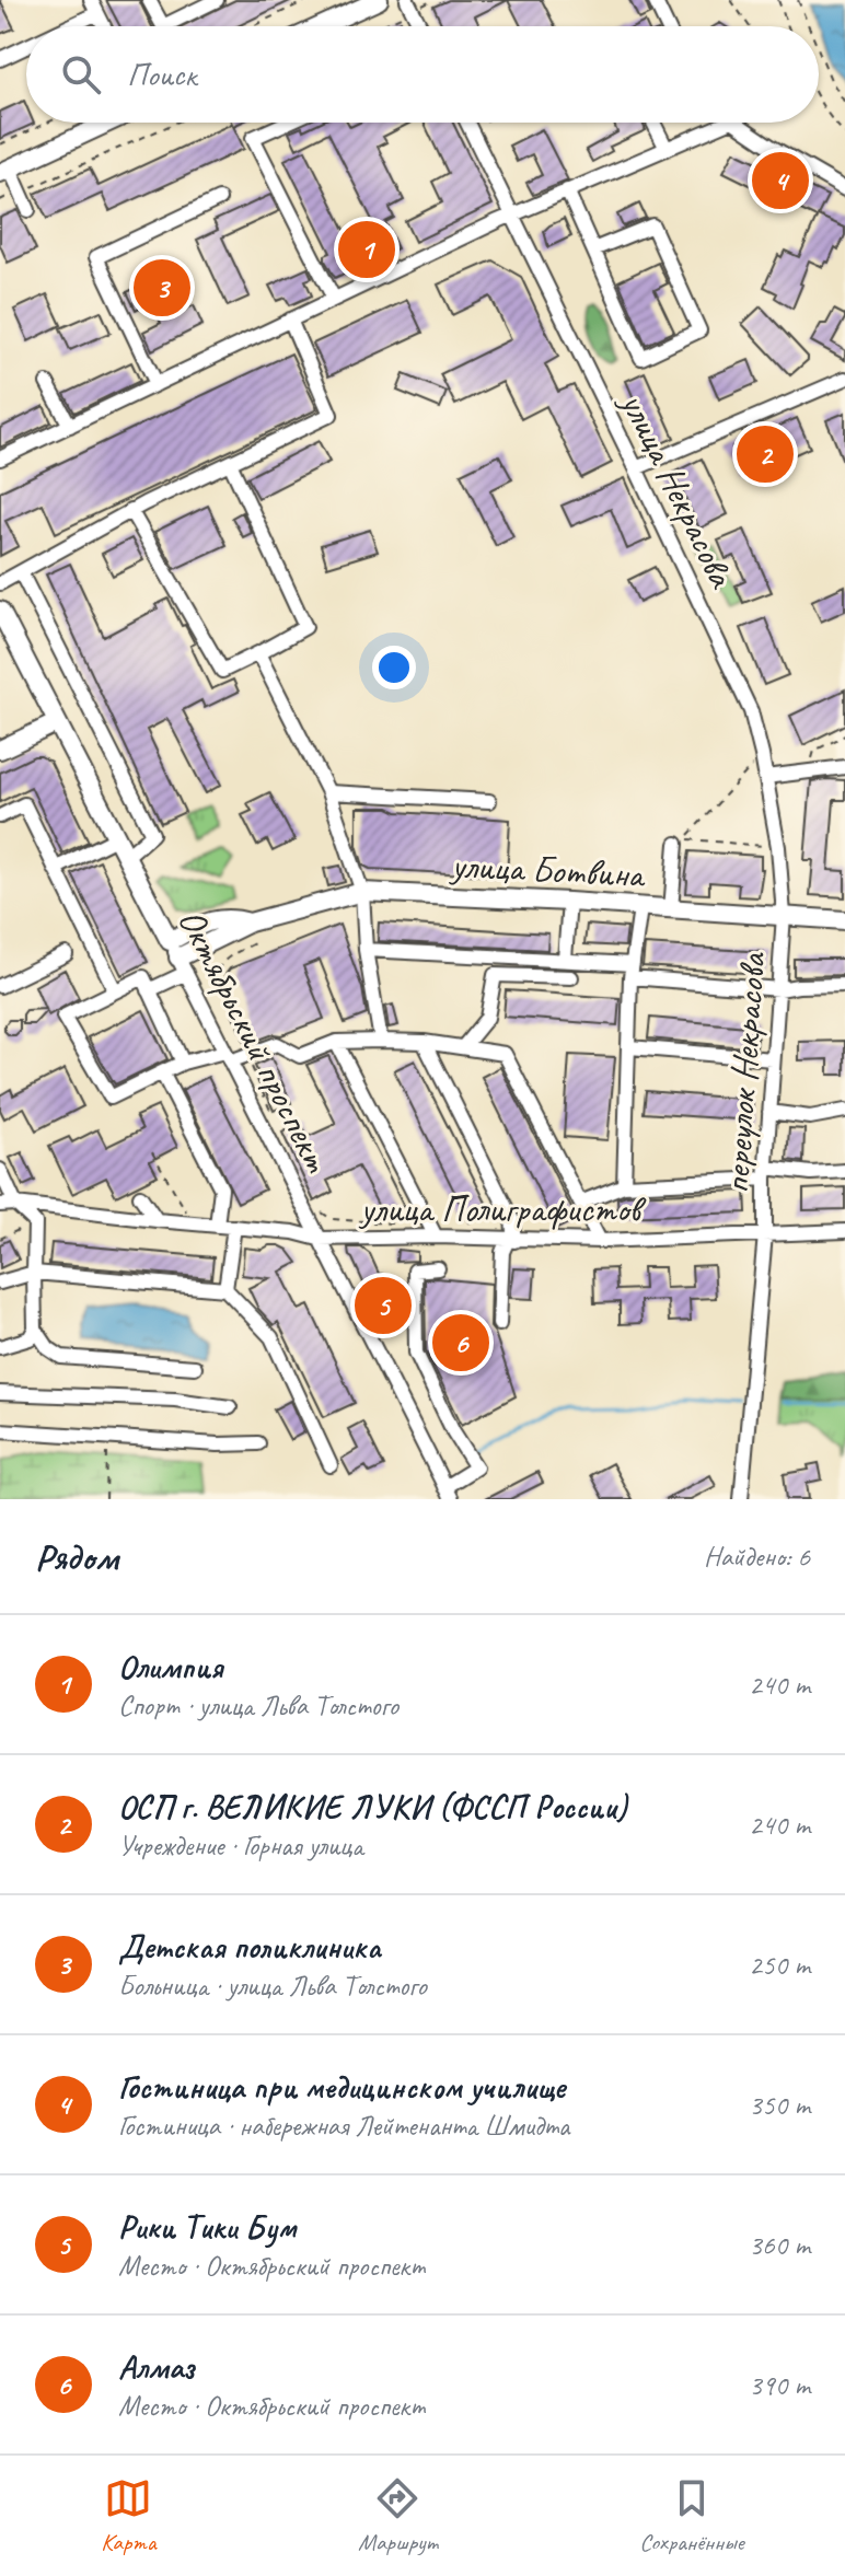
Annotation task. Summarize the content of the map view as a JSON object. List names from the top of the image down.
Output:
{
  "streets": {
    "main road": ["улица Ботвина", "Октябрьский проспект"],
    "street": ["улица Некрасова", "переулок Некрасова", "улица Полиграфистов"]
  },
  "crossings": [
    ["улица Некрасова", "улица Ботвина"],
    ["улица Некрасова", "переулок Некрасова"],
    ["улица Ботвина", "Октябрьский проспект"],
    ["улица Ботвина", "переулок Некрасова"],
    ["Октябрьский проспект", "улица Полиграфистов"],
    ["переулок Некрасова", "улица Полиграфистов"]
  ],
  "page": {
    "search": "Поиск",
    "pins": [
      "4",
      "1",
      "3",
      "2",
      "5",
      "6"
    ],
    "heading": ["Рядом", "Найдено: 6"],
    "list": [
      {
        "mark": "1",
        "name": "Олимпия",
        "note": "Спорт · улица Льва Толстого",
        "value": "240 m"
      },
      {
        "mark": "2",
        "name": "ОСП г. ВЕЛИКИЕ ЛУКИ (ФССП России)",
        "note": "Учреждение · Горная улица",
        "value": "240 m"
      },
      {
        "mark": "3",
        "name": "Детская поликлиника",
        "note": "Больница · улица Льва Толстого",
        "value": "250 m"
      },
      {
        "mark": "4",
        "name": "Гостиница при медицинском училище",
        "note": "Гостиница · набережная Лейтенанта Шмидта",
        "value": "350 m"
      },
      {
        "mark": "5",
        "name": "Рики Тики Бум",
        "note": "Место · Октябрьский проспект",
        "value": "360 m"
      },
      {
        "mark": "6",
        "name": "Алмаз",
        "note": "Место · Октябрьский проспект",
        "value": "390 m"
      }
    ],
    "nav": ["Карта", "Маршрут", "Сохранённые"]
  }
}
